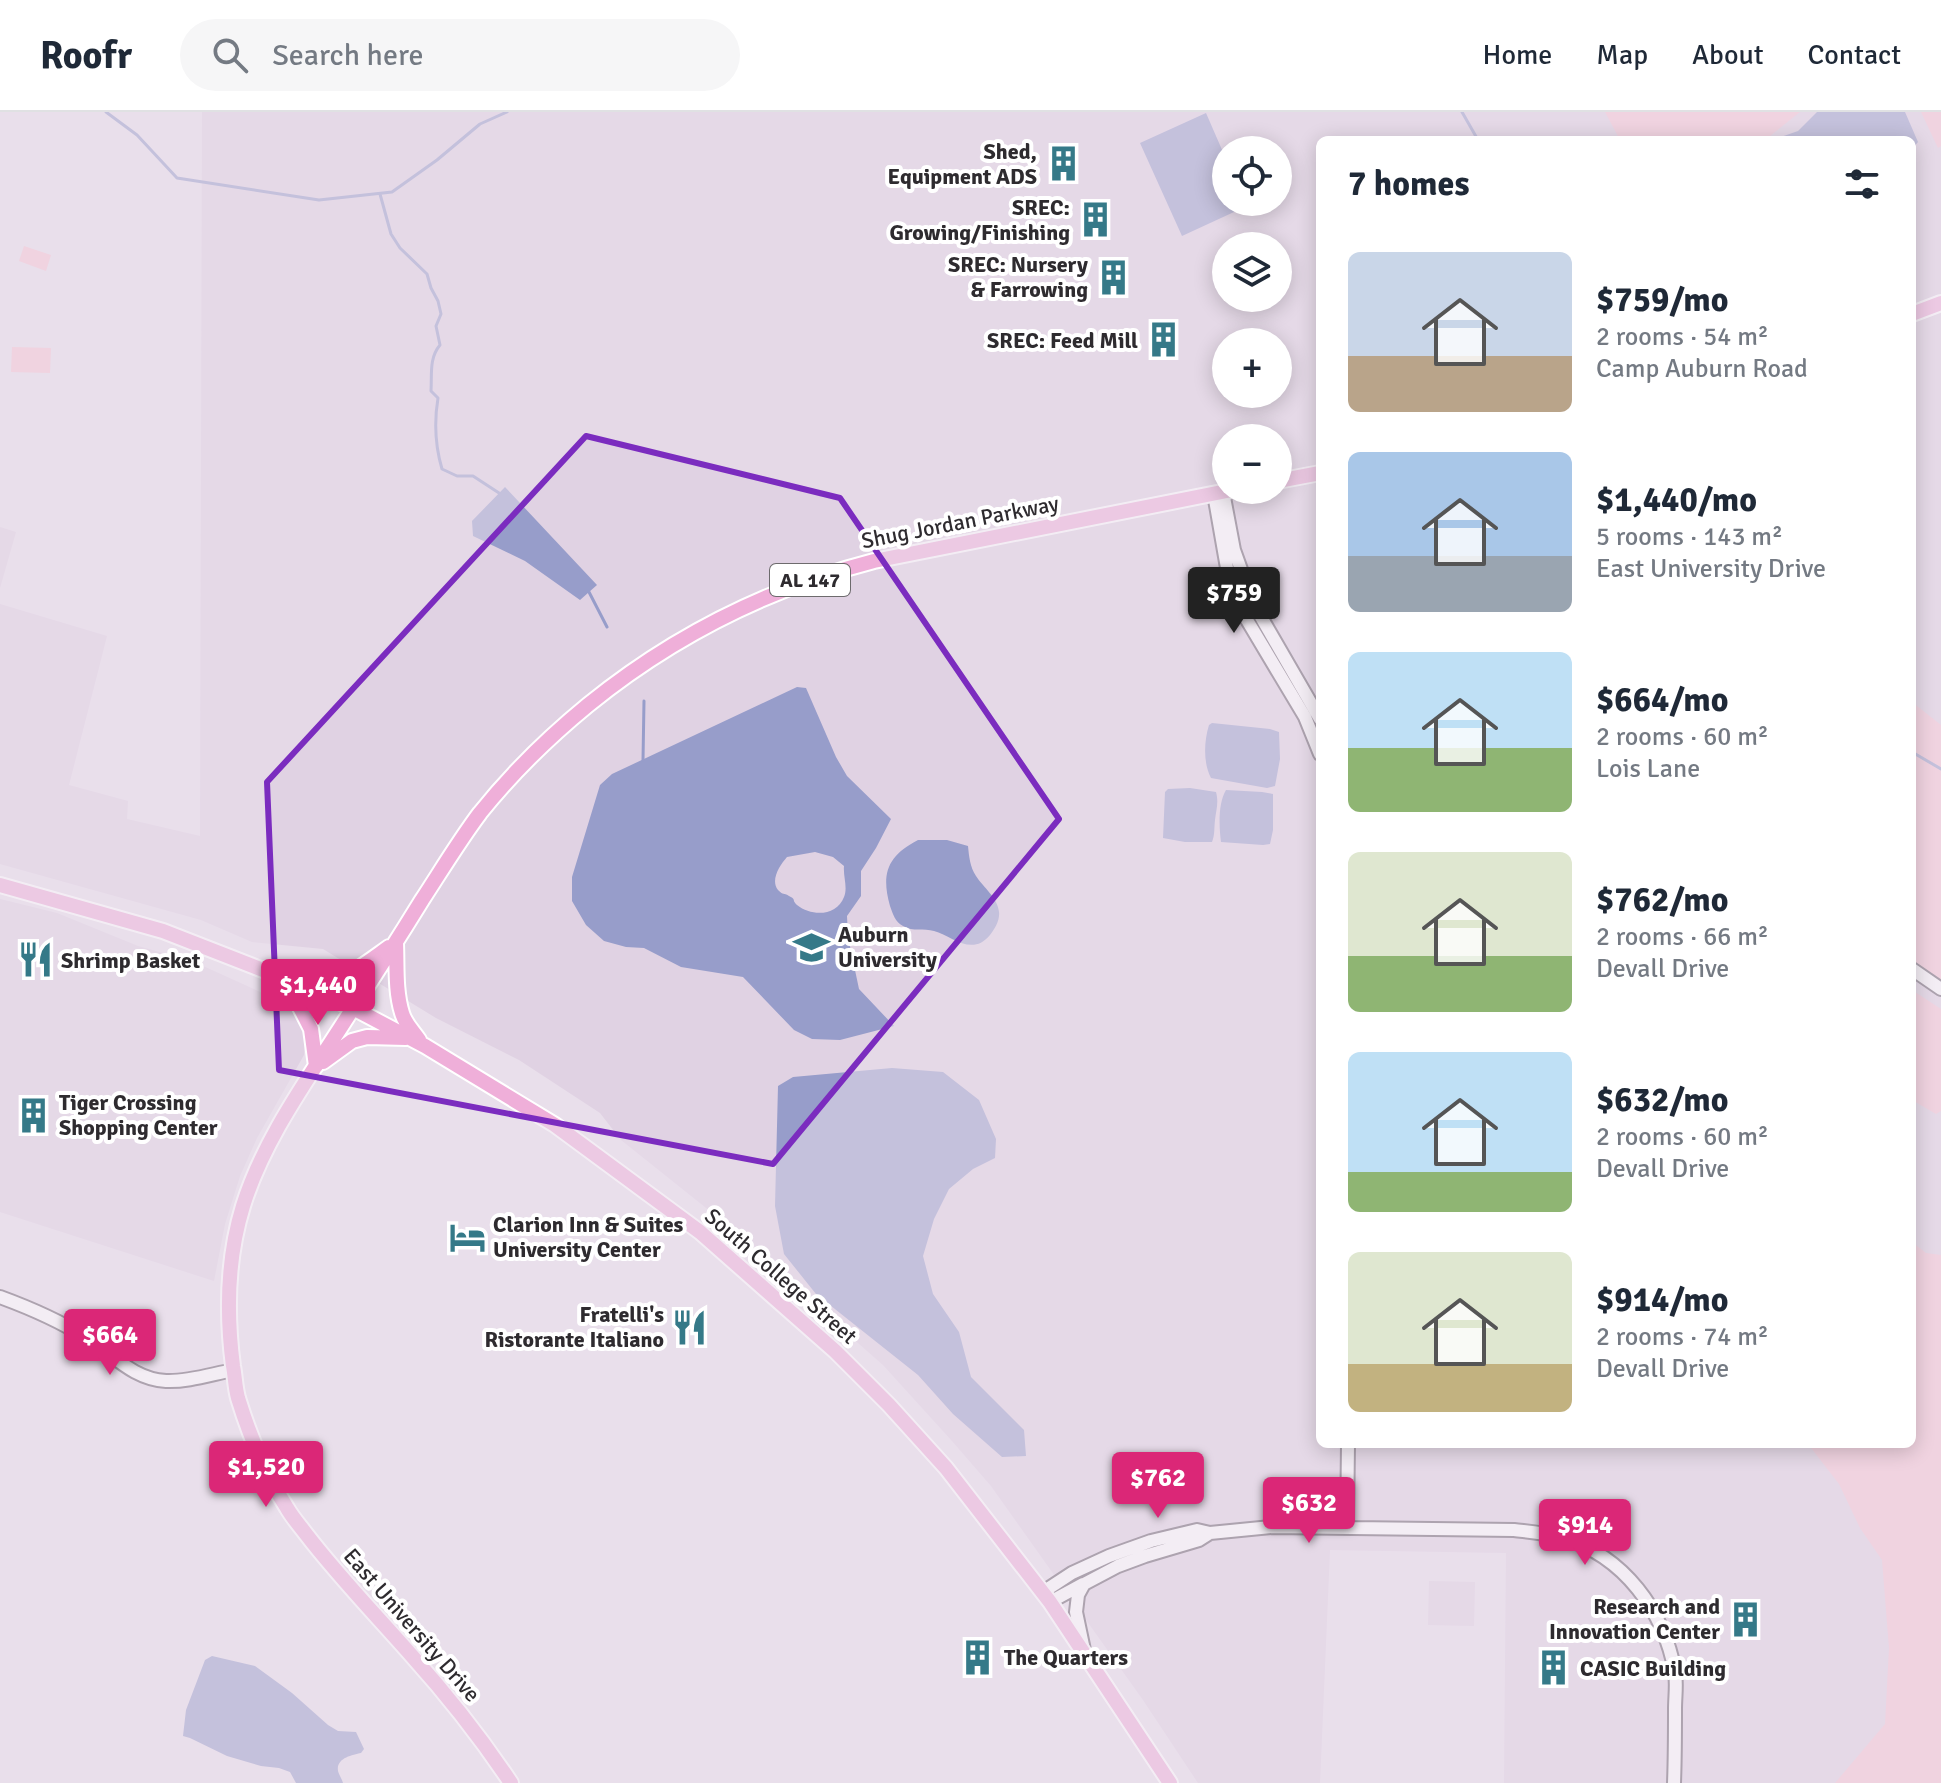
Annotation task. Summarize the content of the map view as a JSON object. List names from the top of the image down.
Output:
{
  "streets": {
    "main road": [
      "Shug Jordan Parkway",
      "AL 147",
      "South College Street",
      "East University Drive"
    ]
  },
  "crossings": [
    ["Shug Jordan Parkway", "South College Street"],
    ["Shug Jordan Parkway", "East University Drive"],
    ["South College Street", "East University Drive"]
  ],
  "places": {
    "building": [
      "Shed, Equipment ADS",
      "SREC: Growing/Finishing",
      "SREC: Nursery & Farrowing",
      "SREC: Feed Mill",
      "Tiger Crossing Shopping Center",
      "Research and Innovation Center",
      "The Quarters",
      "CASIC Building"
    ],
    "school or university": ["Auburn University"],
    "restaurant": ["Shrimp Basket", "Fratelli's Ristorante Italiano"],
    "hotel": ["Clarion Inn & Suites University Center"]
  },
  "page": {
    "header": "Roofr",
    "search": "Search here",
    "nav": [
      "Home",
      "Map",
      "About",
      "Contact"
    ],
    "map_buttons": ["+", "−"],
    "heading": "7 homes",
    "list": [
      {
        "name": "$759/mo",
        "note": "2 rooms · 54 m² · Camp Auburn Road"
      },
      {
        "name": "$1,440/mo",
        "note": "5 rooms · 143 m² · East University Drive"
      },
      {
        "name": "$664/mo",
        "note": "2 rooms · 60 m² · Lois Lane"
      },
      {
        "name": "$762/mo",
        "note": "2 rooms · 66 m² · Devall Drive"
      },
      {
        "name": "$632/mo",
        "note": "2 rooms · 60 m² · Devall Drive"
      },
      {
        "name": "$914/mo",
        "note": "2 rooms · 74 m² · Devall Drive"
      }
    ],
    "price": [
      "$759",
      "$1,440",
      "$664",
      "$1,520",
      "$762",
      "$632",
      "$914"
    ]
  }
}
